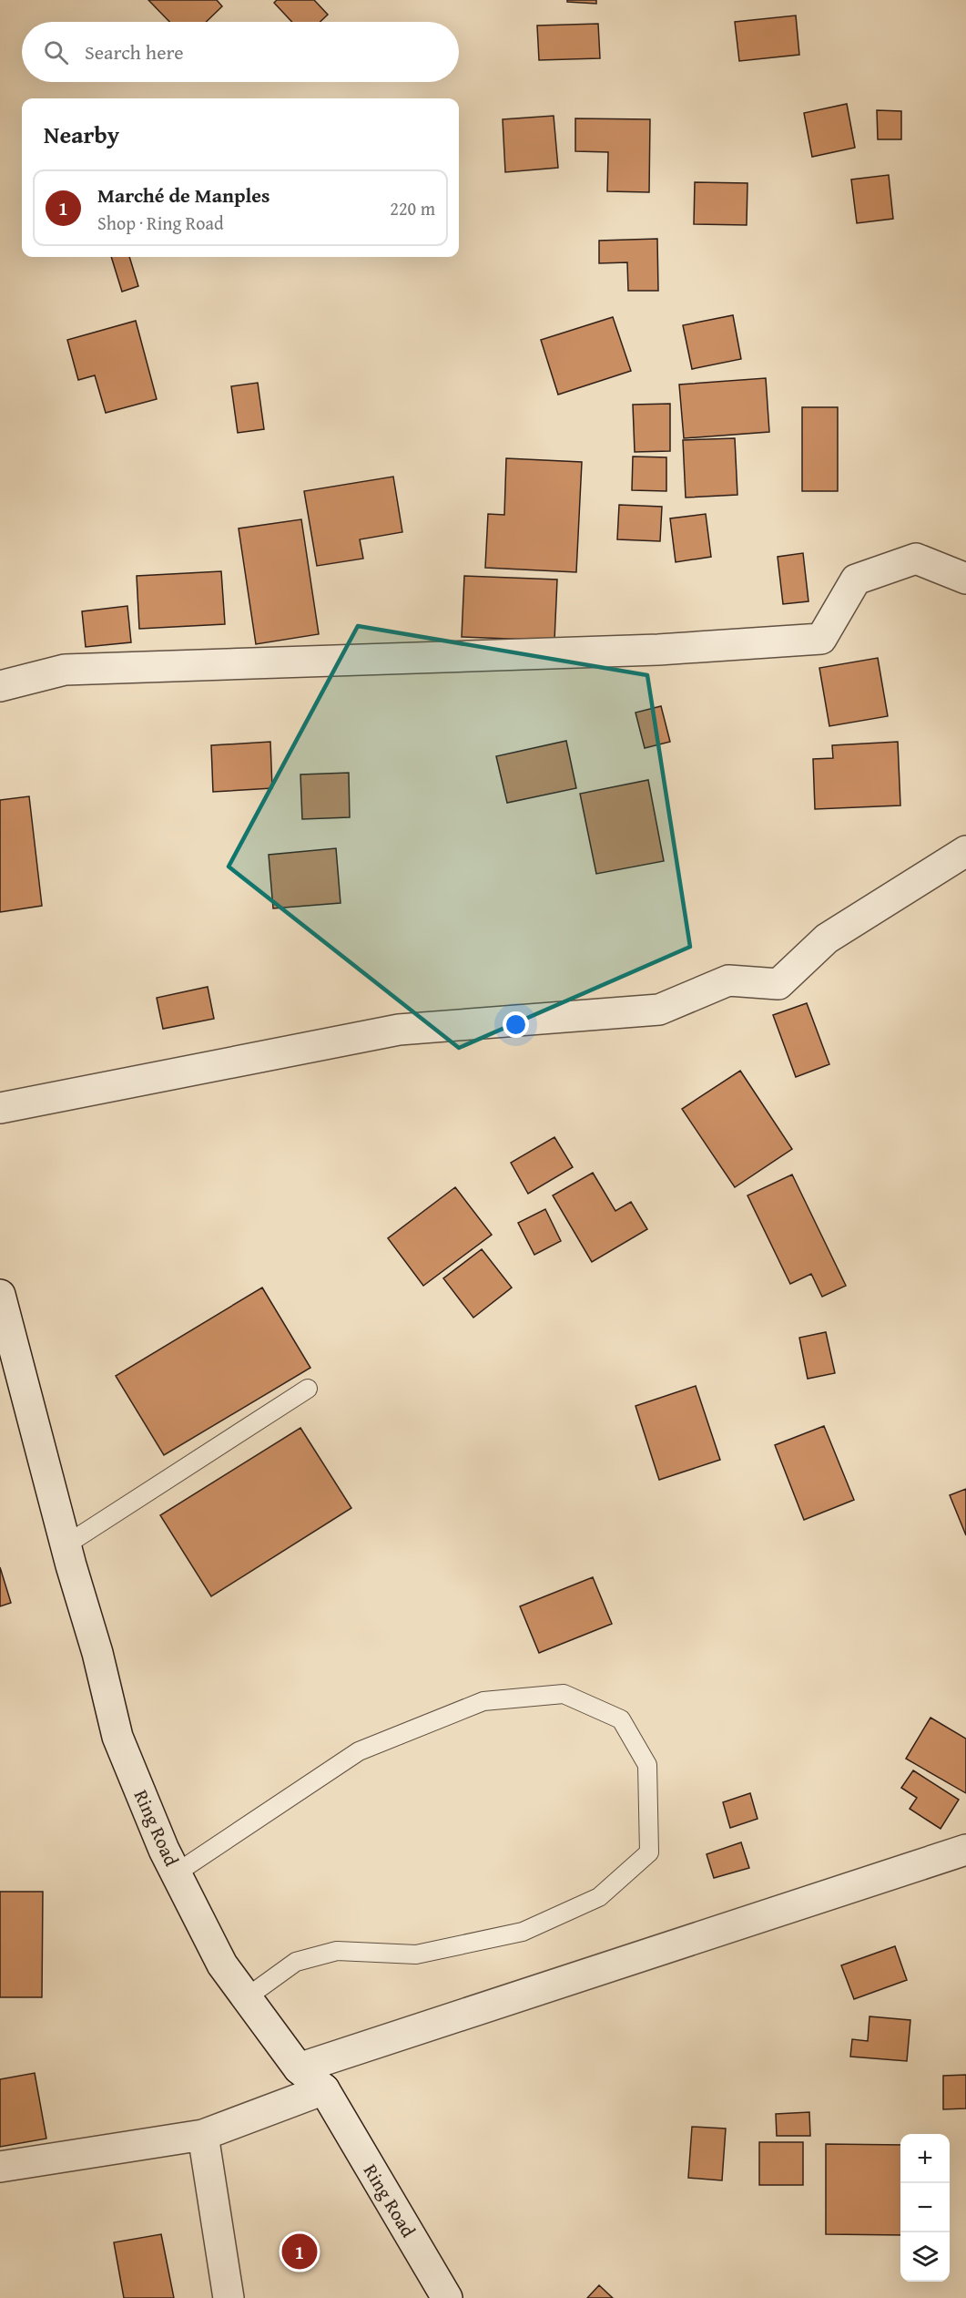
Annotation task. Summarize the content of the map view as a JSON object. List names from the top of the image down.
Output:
{
  "streets": {
    "street": ["Ring Road"]
  },
  "page": {
    "search": "Search here",
    "heading": "Nearby",
    "list": [
      {
        "mark": "1",
        "name": "Marché de Manples",
        "note": "Shop · Ring Road",
        "value": "220 m"
      }
    ],
    "map_buttons": ["+", "−"],
    "pins": "1"
  }
}
